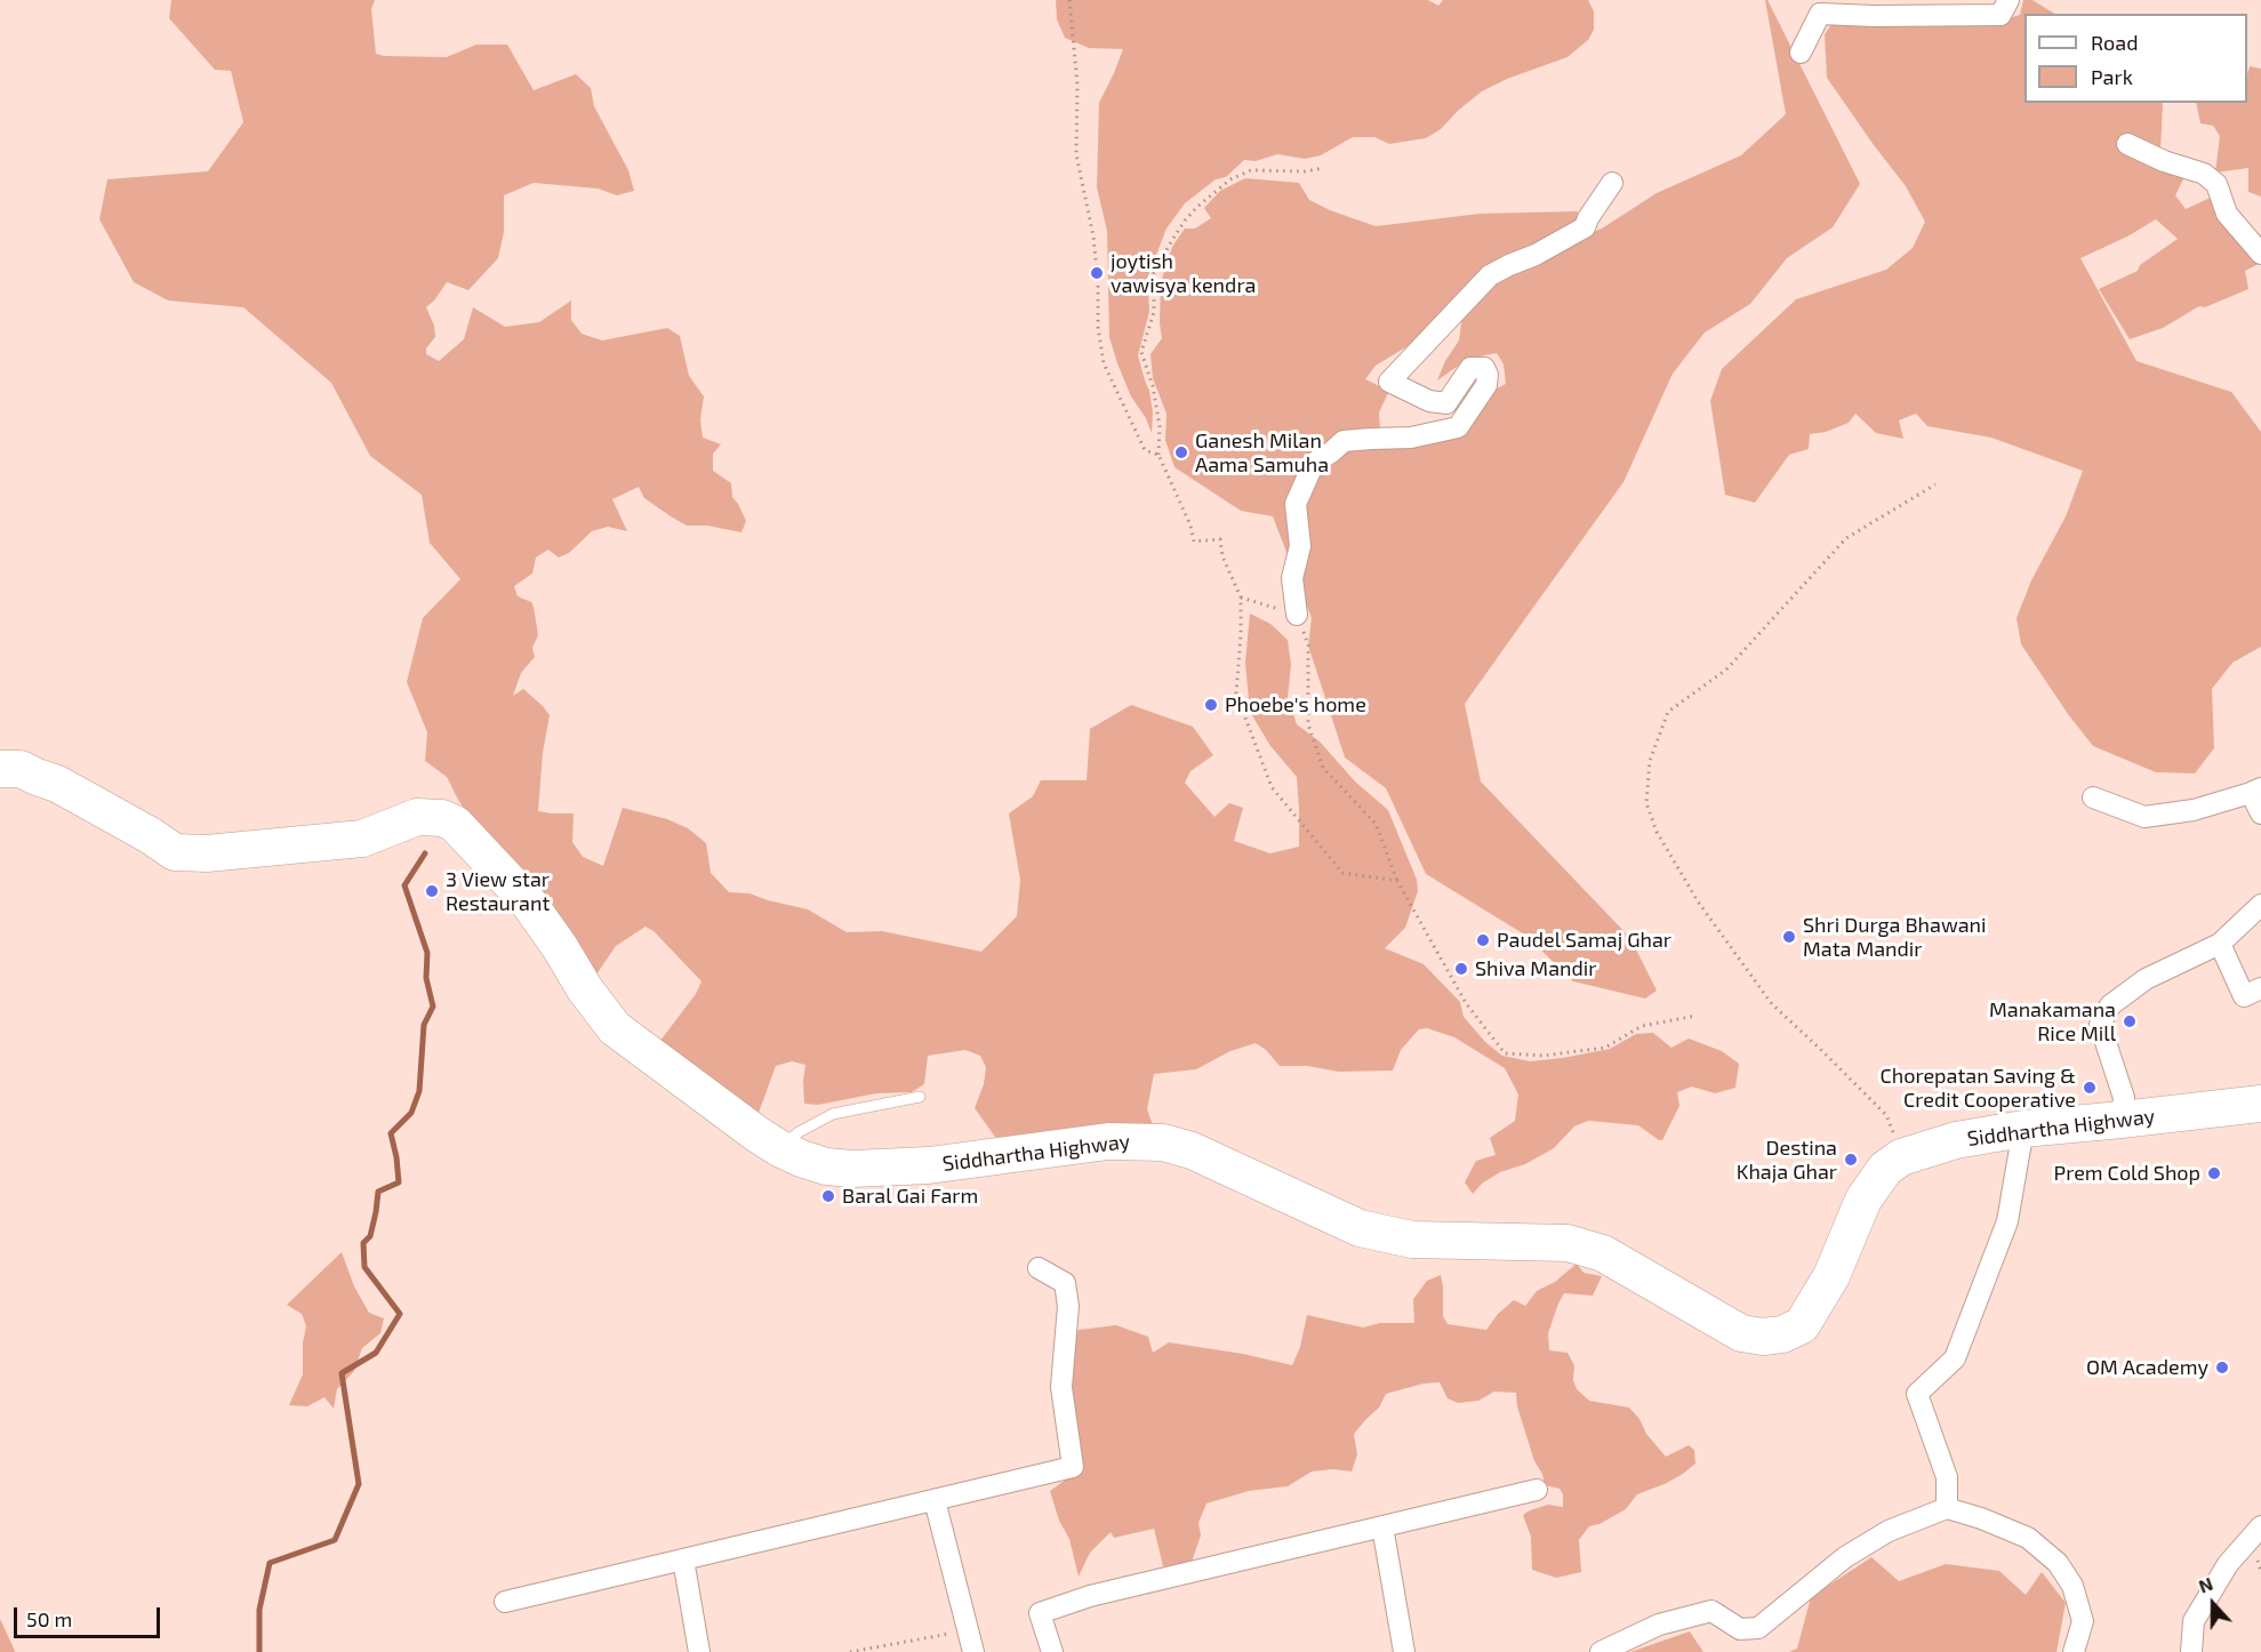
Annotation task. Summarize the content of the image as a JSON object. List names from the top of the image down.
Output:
{
  "streets": {
    "highway": ["Siddhartha Highway"]
  },
  "places": [
    "joytish vawisya kendra",
    "Ganesh Milan Aama Samuha",
    "Phoebe's home",
    "3 View star Restaurant",
    "Shri Durga Bhawani Mata Mandir",
    "Paudel Samaj Ghar",
    "Shiva Mandir",
    "Manakamana Rice Mill",
    "Chorepatan Saving & Credit Cooperative",
    "Destina Khaja Ghar",
    "Prem Cold Shop",
    "Baral Gai Farm",
    "OM Academy"
  ],
  "legend": ["Road", "Park"],
  "scale_bar": "50 m",
  "north": "top"
}
